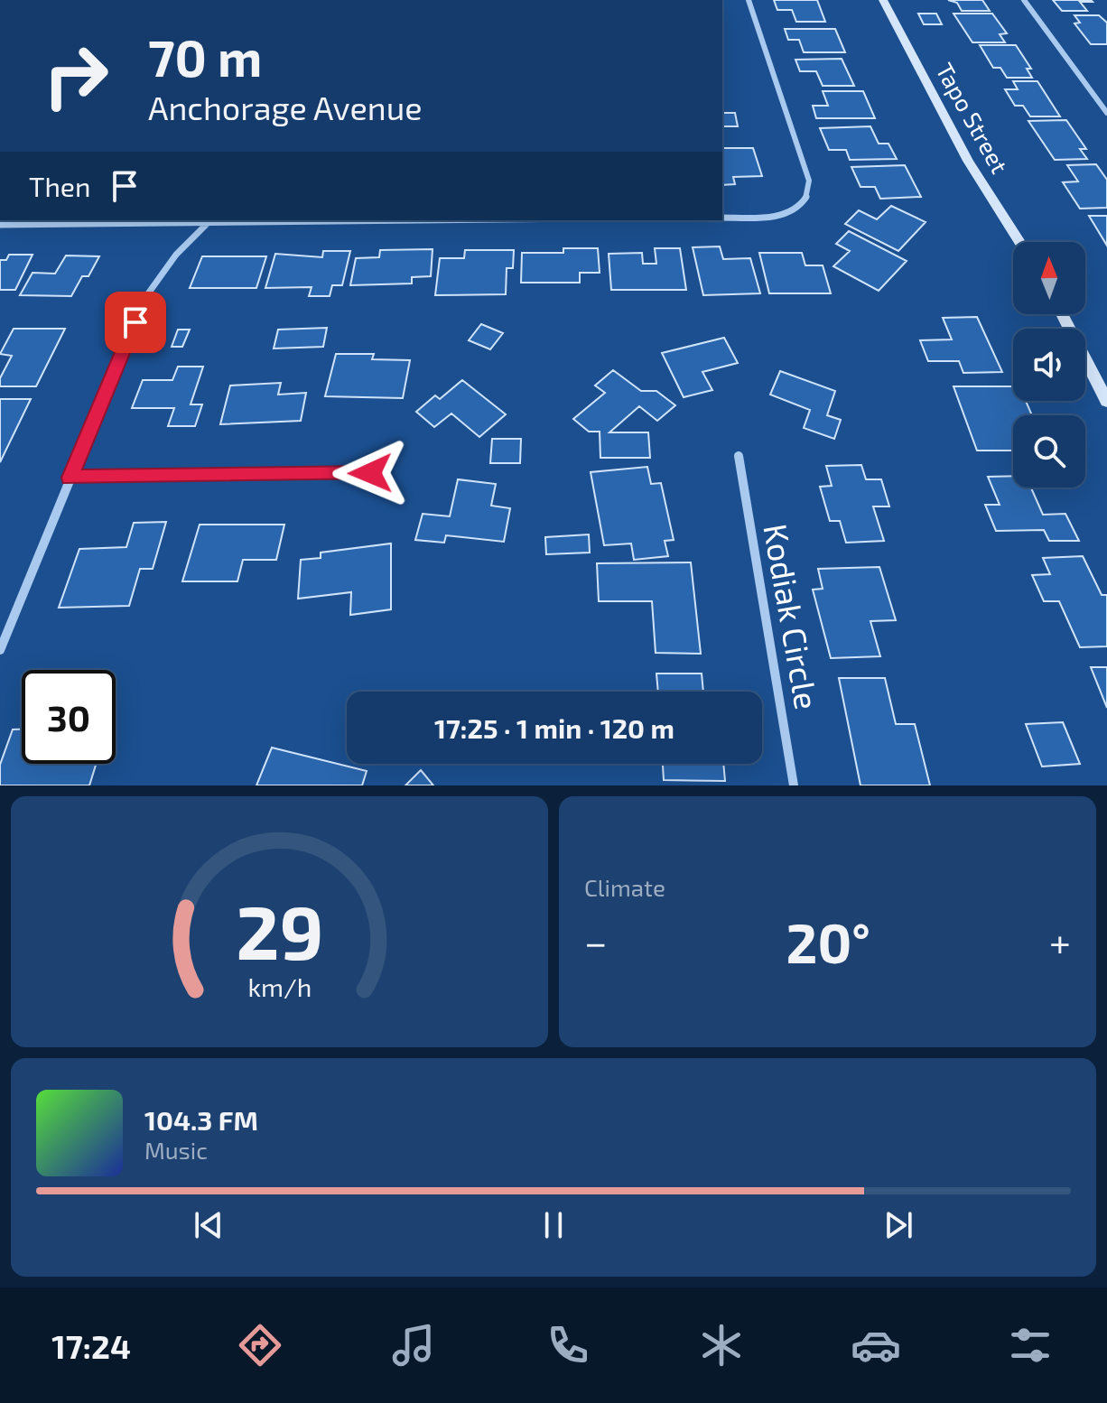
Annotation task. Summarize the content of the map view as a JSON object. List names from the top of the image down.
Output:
{
  "streets": {
    "street": ["Tapo Street", "Kodiak Circle"]
  },
  "north": "top",
  "page": {
    "turn": ["70 m", "Anchorage Avenue"],
    "then": "Then",
    "limit": "30",
    "trip": "17:25 · 1 min · 120 m",
    "tile": "Climate",
    "heat": ["−", "20°", "+"],
    "song": ["104.3 FM", "Music"],
    "tabs": "17:24",
    "gauge": ["29", "km/h"]
  }
}
